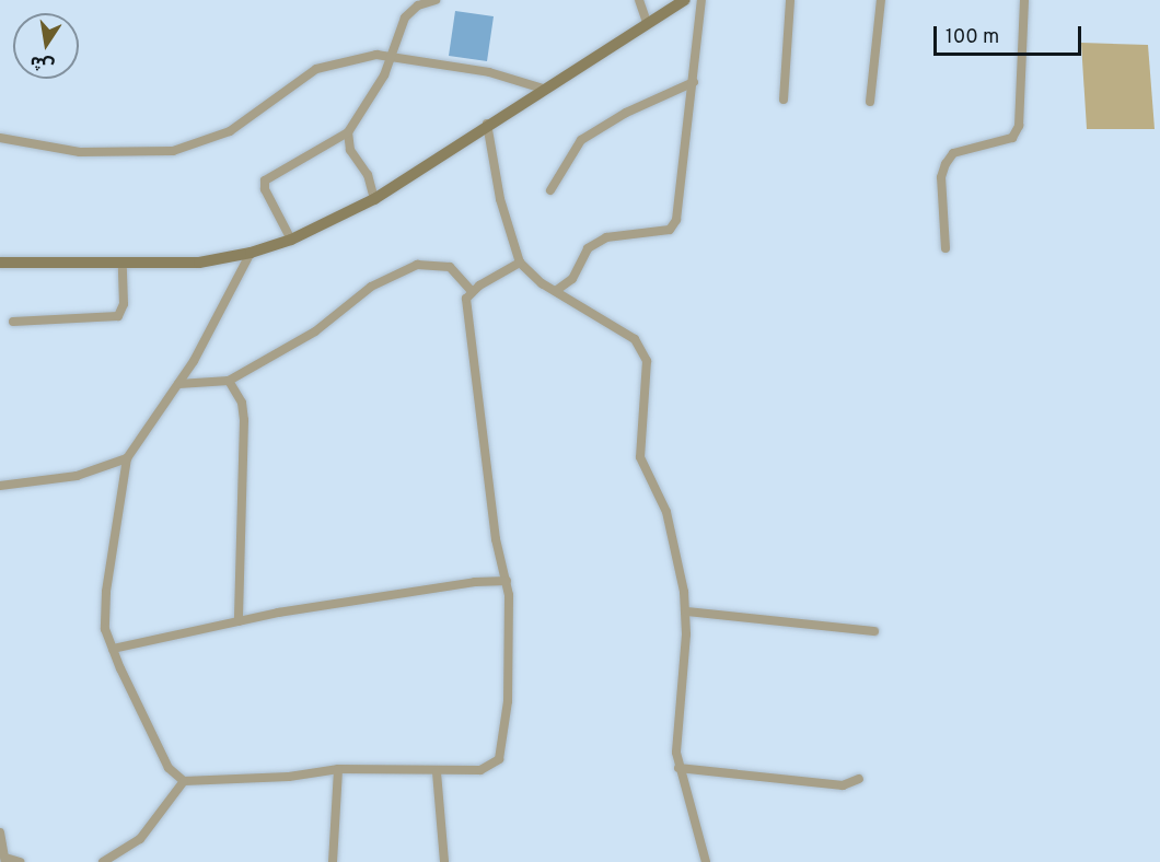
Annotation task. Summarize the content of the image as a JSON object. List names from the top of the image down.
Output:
{
  "scale_bar": "100 m",
  "north": "bottom"
}
